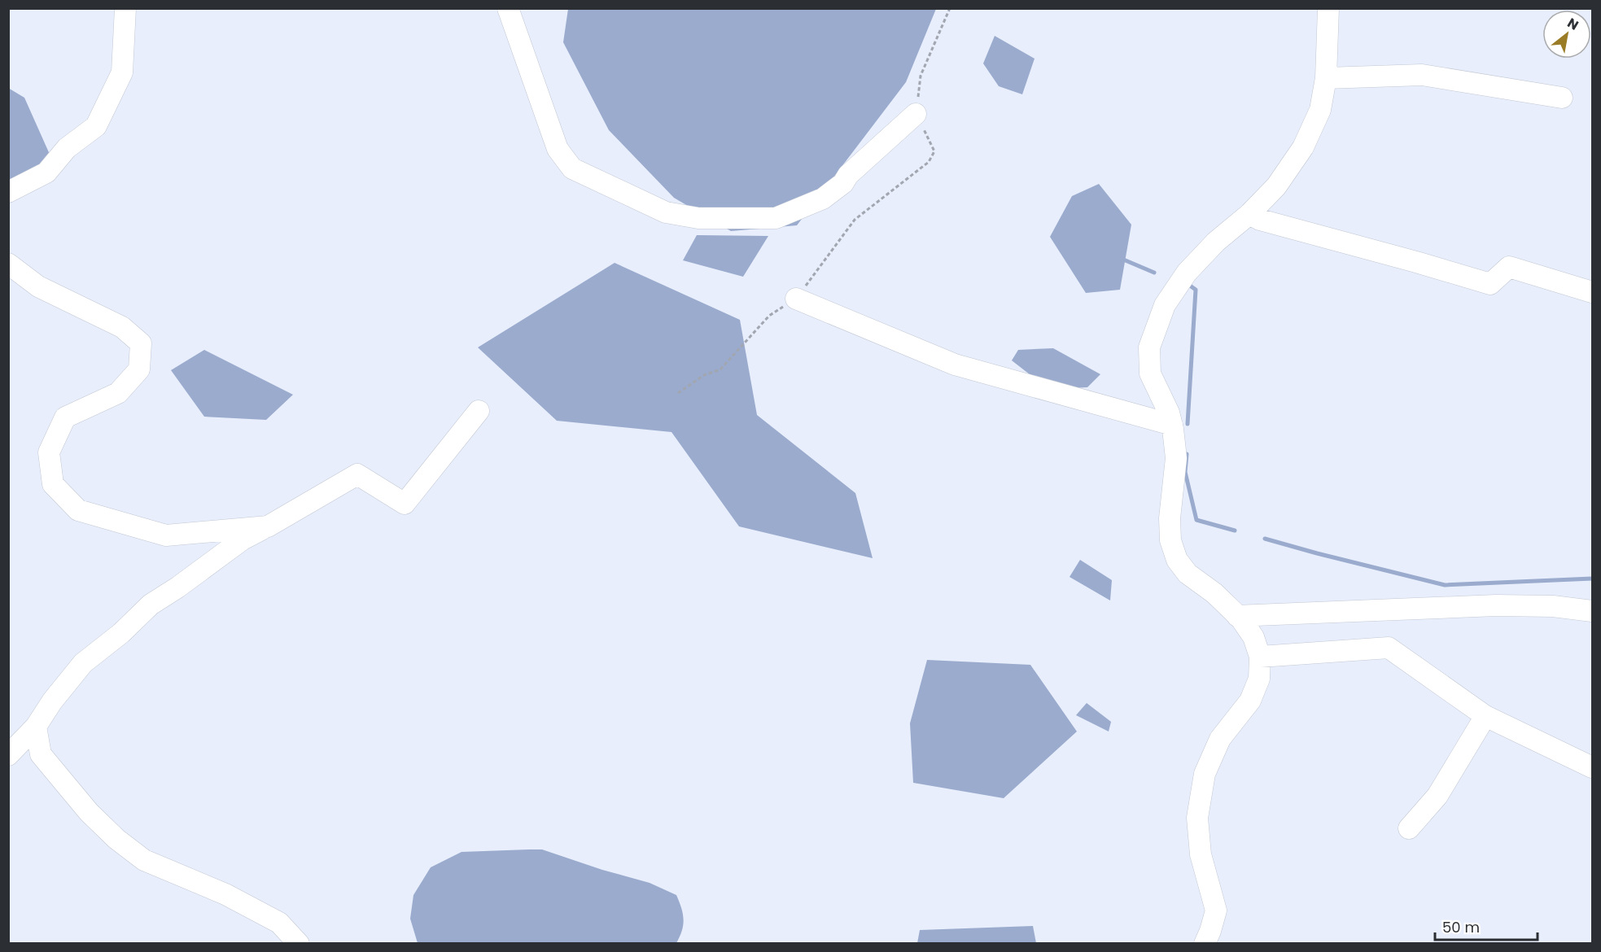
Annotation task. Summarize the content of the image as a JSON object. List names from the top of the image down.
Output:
{
  "scale_bar": "50 m",
  "north": "top right"
}
